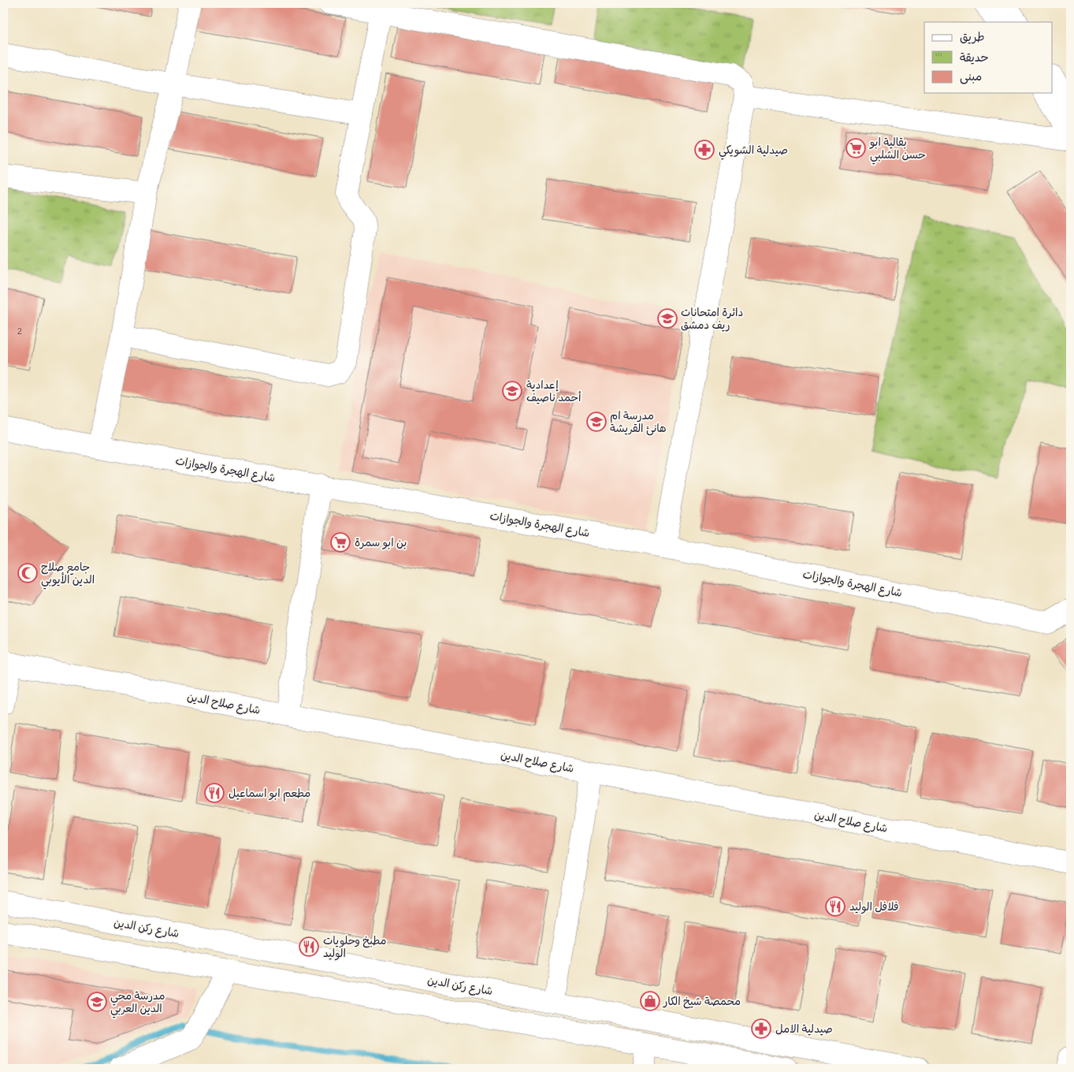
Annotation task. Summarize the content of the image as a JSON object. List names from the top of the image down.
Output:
{
  "streets": {
    "street": ["شارع الهجرة والجوازات", "شارع صلاح الدين", "شارع ركن الدين"]
  },
  "places": {
    "supermarket": ["بقالية ابو حسن الشلبي", "بن ابو سمرة"],
    "pharmacy": ["صيدلية الشويكي", "صيدلية الامل"],
    "school or university": [
      "دائرة امتحانات ريف دمشق",
      "إعدادية أحمد ناصيف",
      "مدرسة ام هانئ القريشة",
      "مدرسة محي الدين العربي"
    ],
    "mosque": ["جامع صلاح الدين الأيوبي"],
    "restaurant": ["مطعم ابو اسماعيل", "فلافل الوليد", "مطبخ وحلويات الوليد"],
    "shop": ["محمصة شيخ الكار"]
  },
  "house_numbers": ["2"],
  "legend": ["طريق", "حديقة", "مبنى"]
}
